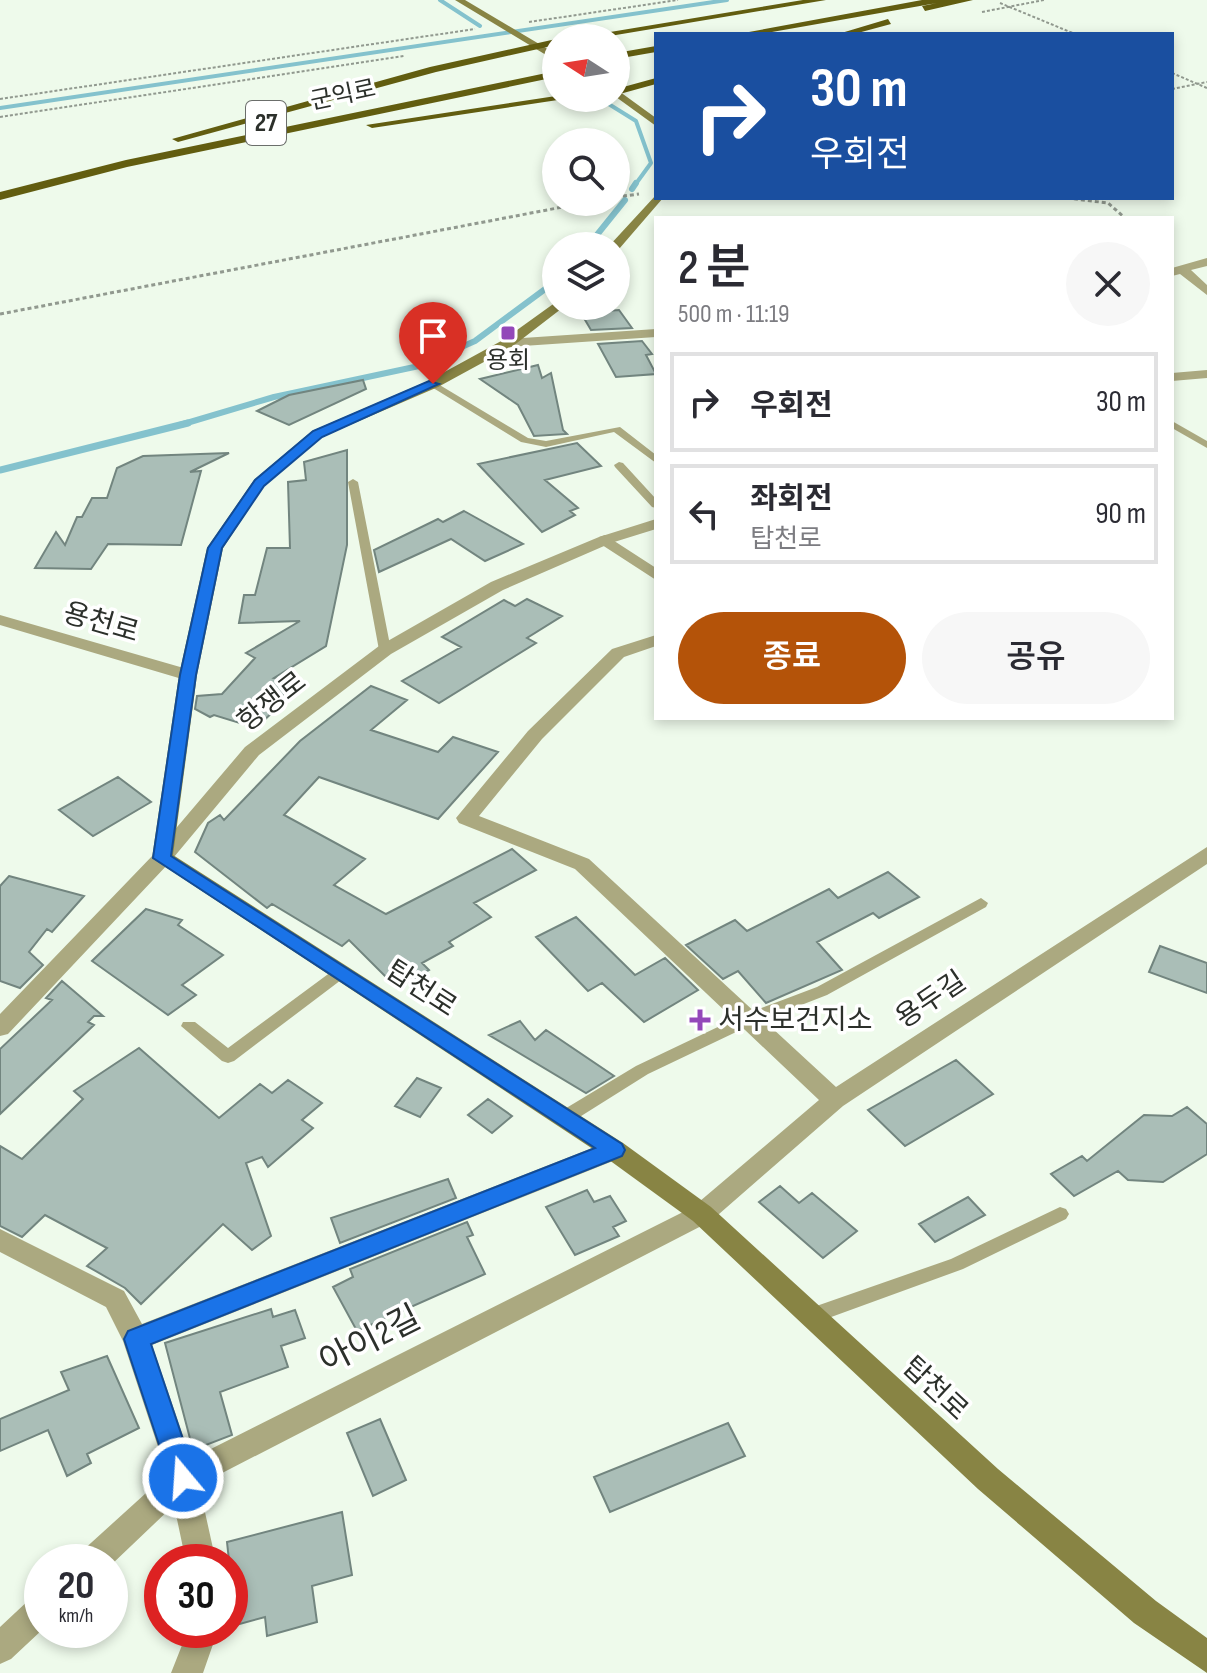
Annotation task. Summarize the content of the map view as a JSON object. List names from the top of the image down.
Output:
{
  "streets": {
    "highway": ["군익로", "27"],
    "main road": ["탑천로"],
    "street": [
      "용천로",
      "항쟁로",
      "용두길",
      "아이2길"
    ]
  },
  "crossings": [
    ["항쟁로", "탑천로"],
    ["탑천로", "용두길"],
    ["탑천로", "아이2길"],
    ["용두길", "아이2길"]
  ],
  "places": {
    "transit": ["용회"],
    "health": ["서수보건지소"]
  },
  "north": "left",
  "page": {
    "turn": ["30 m", "우회전"],
    "heading": ["2 분", "500 m · 11:19"],
    "list": [
      {
        "name": "우회전",
        "value": "30 m"
      },
      {
        "name": "좌회전",
        "note": "탑천로",
        "value": "90 m"
      }
    ],
    "buttons": ["종료", "공유"],
    "speed": "20 km/h",
    "limit": "30"
  }
}
